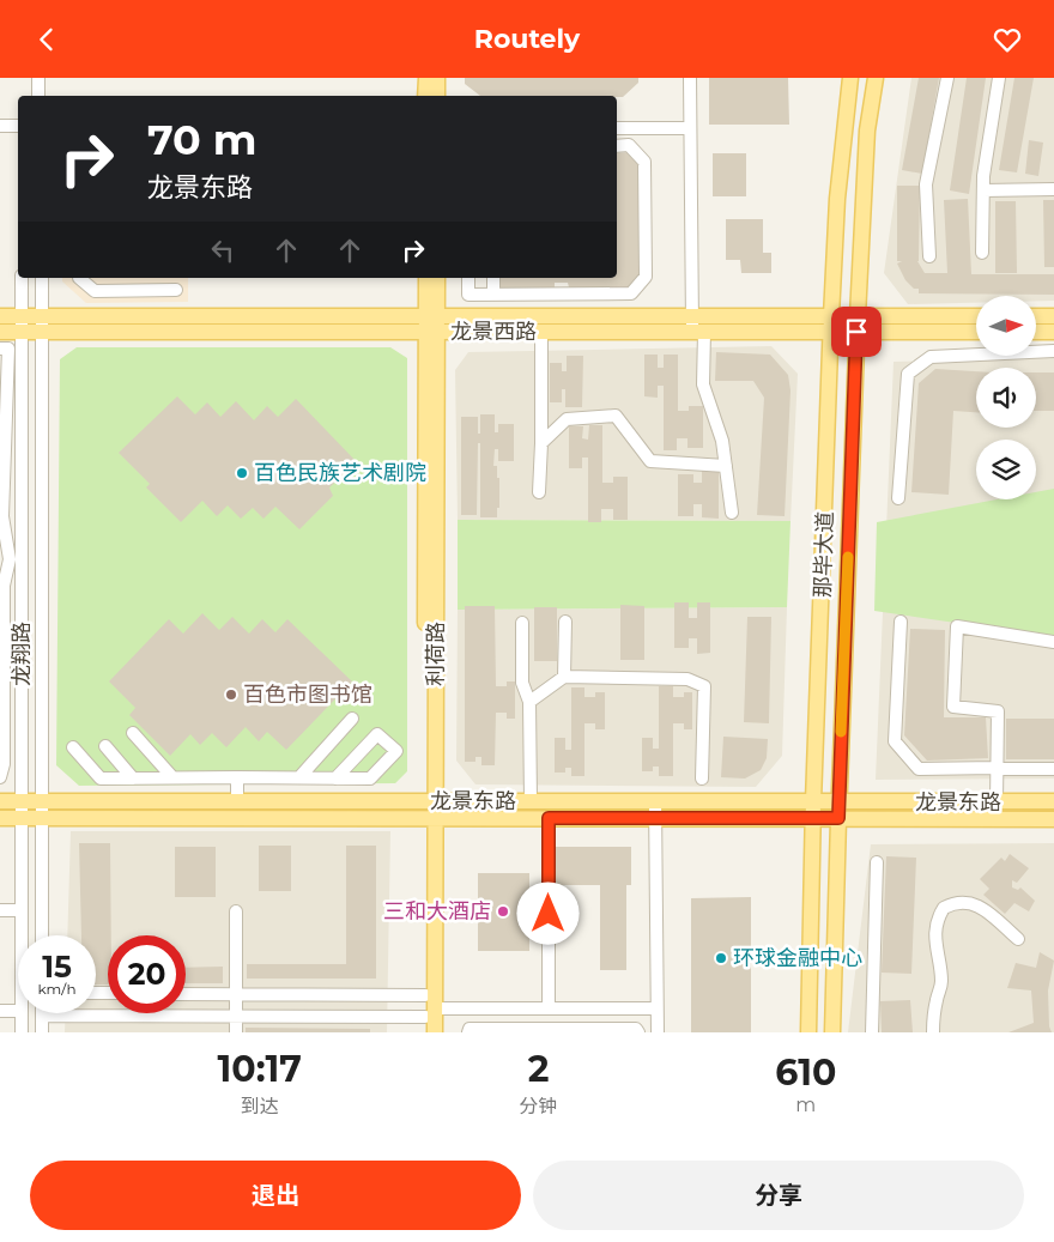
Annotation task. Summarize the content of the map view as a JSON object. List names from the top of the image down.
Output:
{
  "streets": {
    "main road": [
      "龙景西路",
      "那毕大道",
      "利荷路",
      "龙景东路"
    ],
    "street": ["龙翔路"]
  },
  "crossings": [
    ["龙景西路", "那毕大道"],
    ["龙景西路", "龙翔路"],
    ["龙景西路", "利荷路"],
    ["那毕大道", "龙景东路"],
    ["龙翔路", "龙景东路"],
    ["利荷路", "龙景东路"]
  ],
  "places": [
    "百色民族艺术剧院",
    "百色市图书馆",
    "三和大酒店",
    "环球金融中心"
  ],
  "north": "right",
  "page": {
    "header": "Routely",
    "turn": ["70 m", "龙景东路"],
    "speed": "15 km/h",
    "limit": "20",
    "eta": [
      "10:17",
      "到达",
      "2",
      "分钟",
      "610",
      "m"
    ],
    "buttons": ["退出", "分享"]
  }
}
